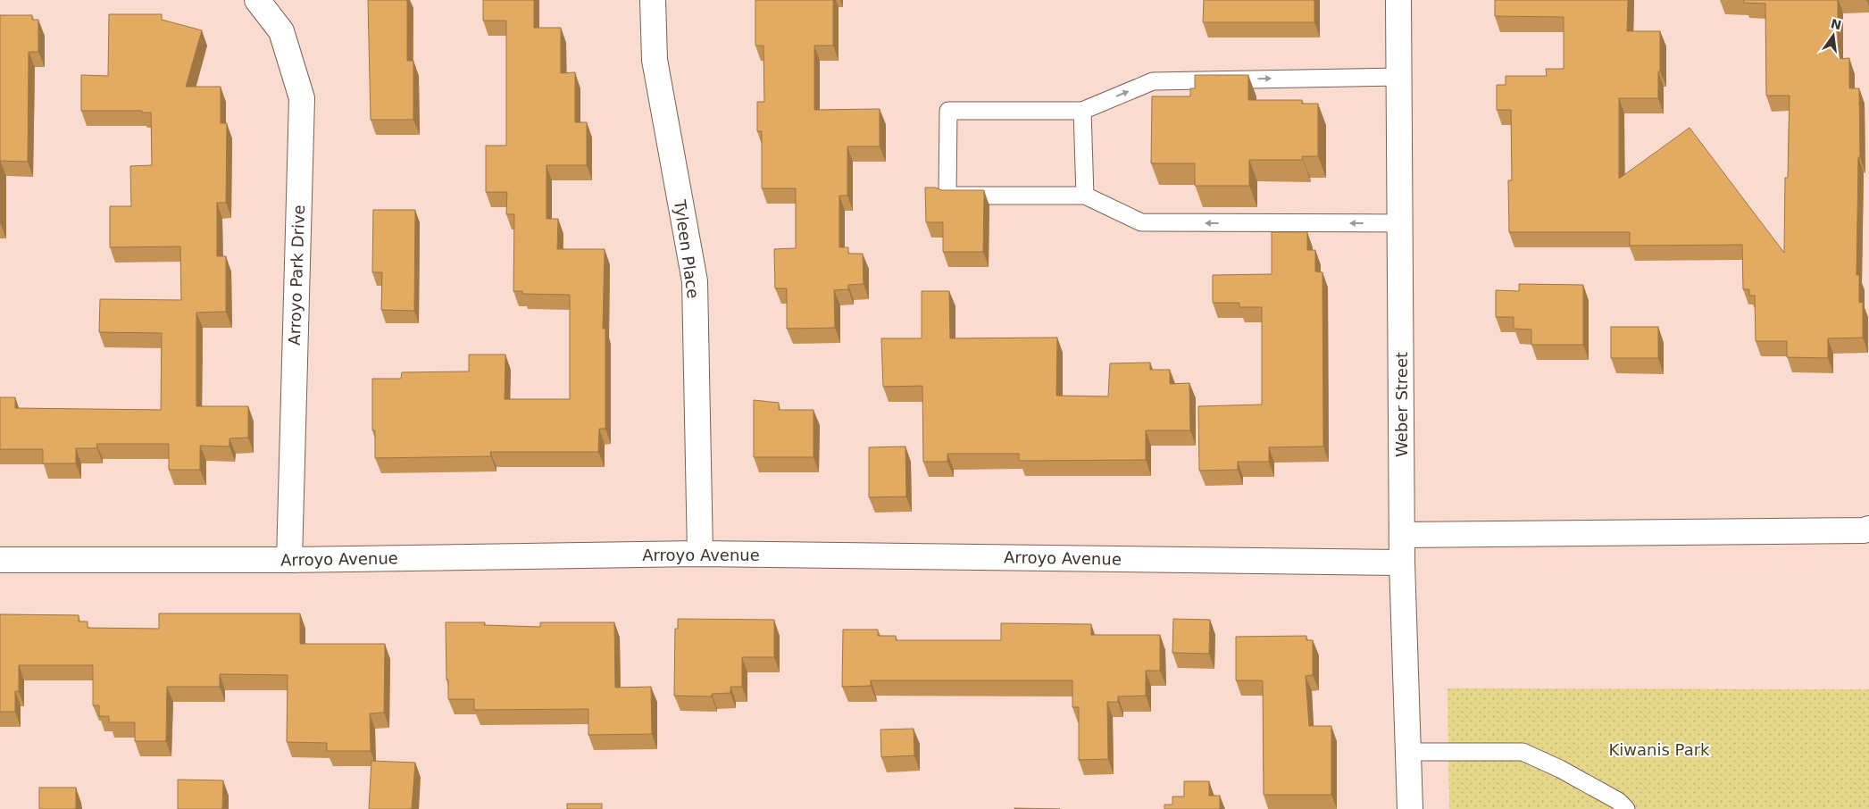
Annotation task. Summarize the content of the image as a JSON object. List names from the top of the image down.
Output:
{
  "streets": {
    "street": [
      "Tyleen Place",
      "Arroyo Park Drive",
      "Weber Street",
      "Arroyo Avenue"
    ]
  },
  "crossings": [
    ["Tyleen Place", "Arroyo Avenue"],
    ["Arroyo Park Drive", "Arroyo Avenue"],
    ["Weber Street", "Arroyo Avenue"]
  ],
  "parks": ["Kiwanis Park"],
  "north": "top"
}
